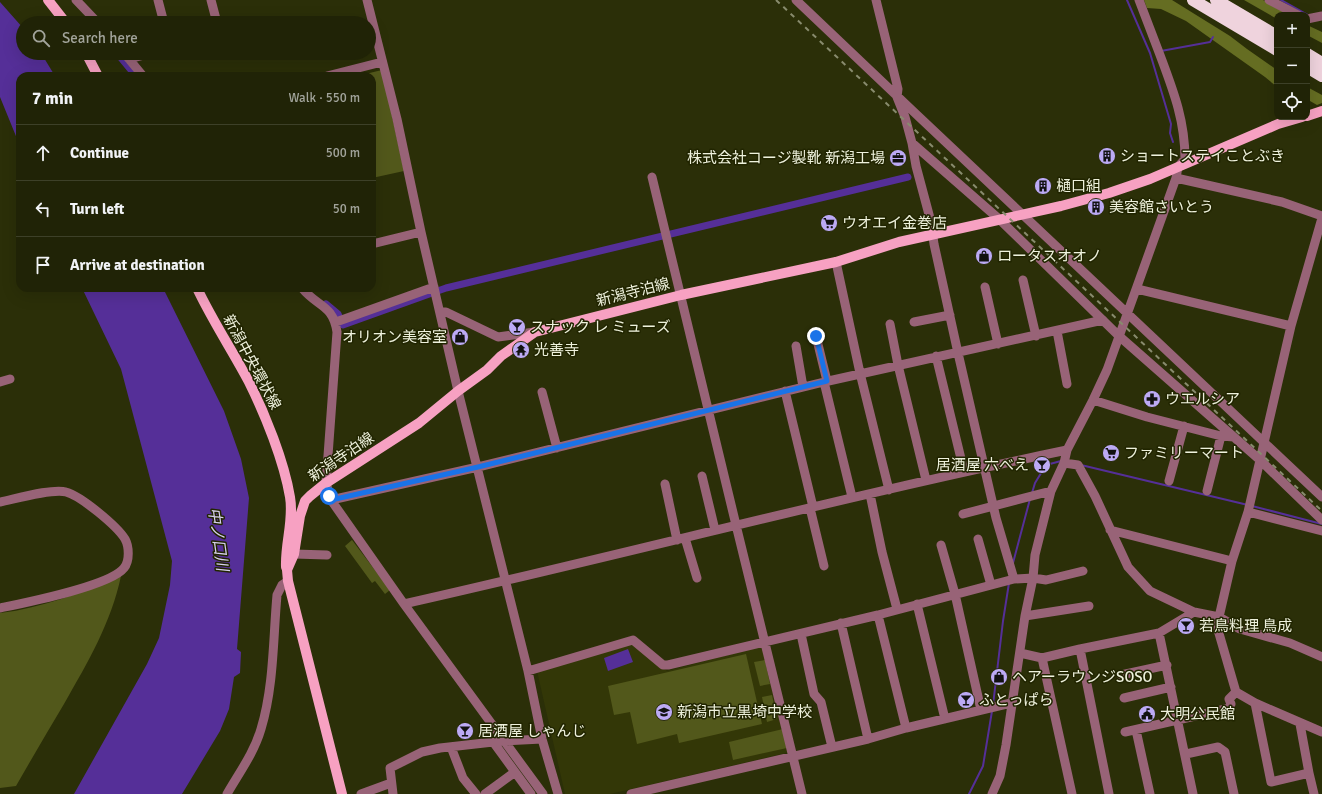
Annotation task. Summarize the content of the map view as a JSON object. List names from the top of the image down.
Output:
{
  "streets": {
    "main road": ["新潟寺泊線", "新潟中央環状線"]
  },
  "crossings": [
    ["新潟寺泊線", "新潟中央環状線"]
  ],
  "water": ["中ノ口川"],
  "places": {
    "building": ["ショートステイことぶき", "樋口組", "美容館さいとう"],
    "office": ["株式会社コージ製靴 新潟工場"],
    "supermarket": ["ウオエイ金巻店", "ファミリーマート"],
    "shop": ["ロータスオオノ", "オリオン美容室", "ヘアーラウンジSOSO"],
    "bar": [
      "スナック レ ミューズ",
      "居酒屋 六べえ",
      "若鳥料理 鳥成",
      "ふとっぱら",
      "居酒屋 しゃんじ"
    ],
    "temple": ["光善寺"],
    "pharmacy": ["ウエルシア"],
    "school or university": ["新潟市立黒埼中学校"],
    "public building": ["大明公民館"]
  },
  "page": {
    "map_buttons": ["+", "−"],
    "search": "Search here",
    "heading": ["7 min", "Walk · 550 m"],
    "list": [
      ["Continue", "500 m"],
      ["Turn left", "50 m"],
      "Arrive at destination"
    ]
  }
}
